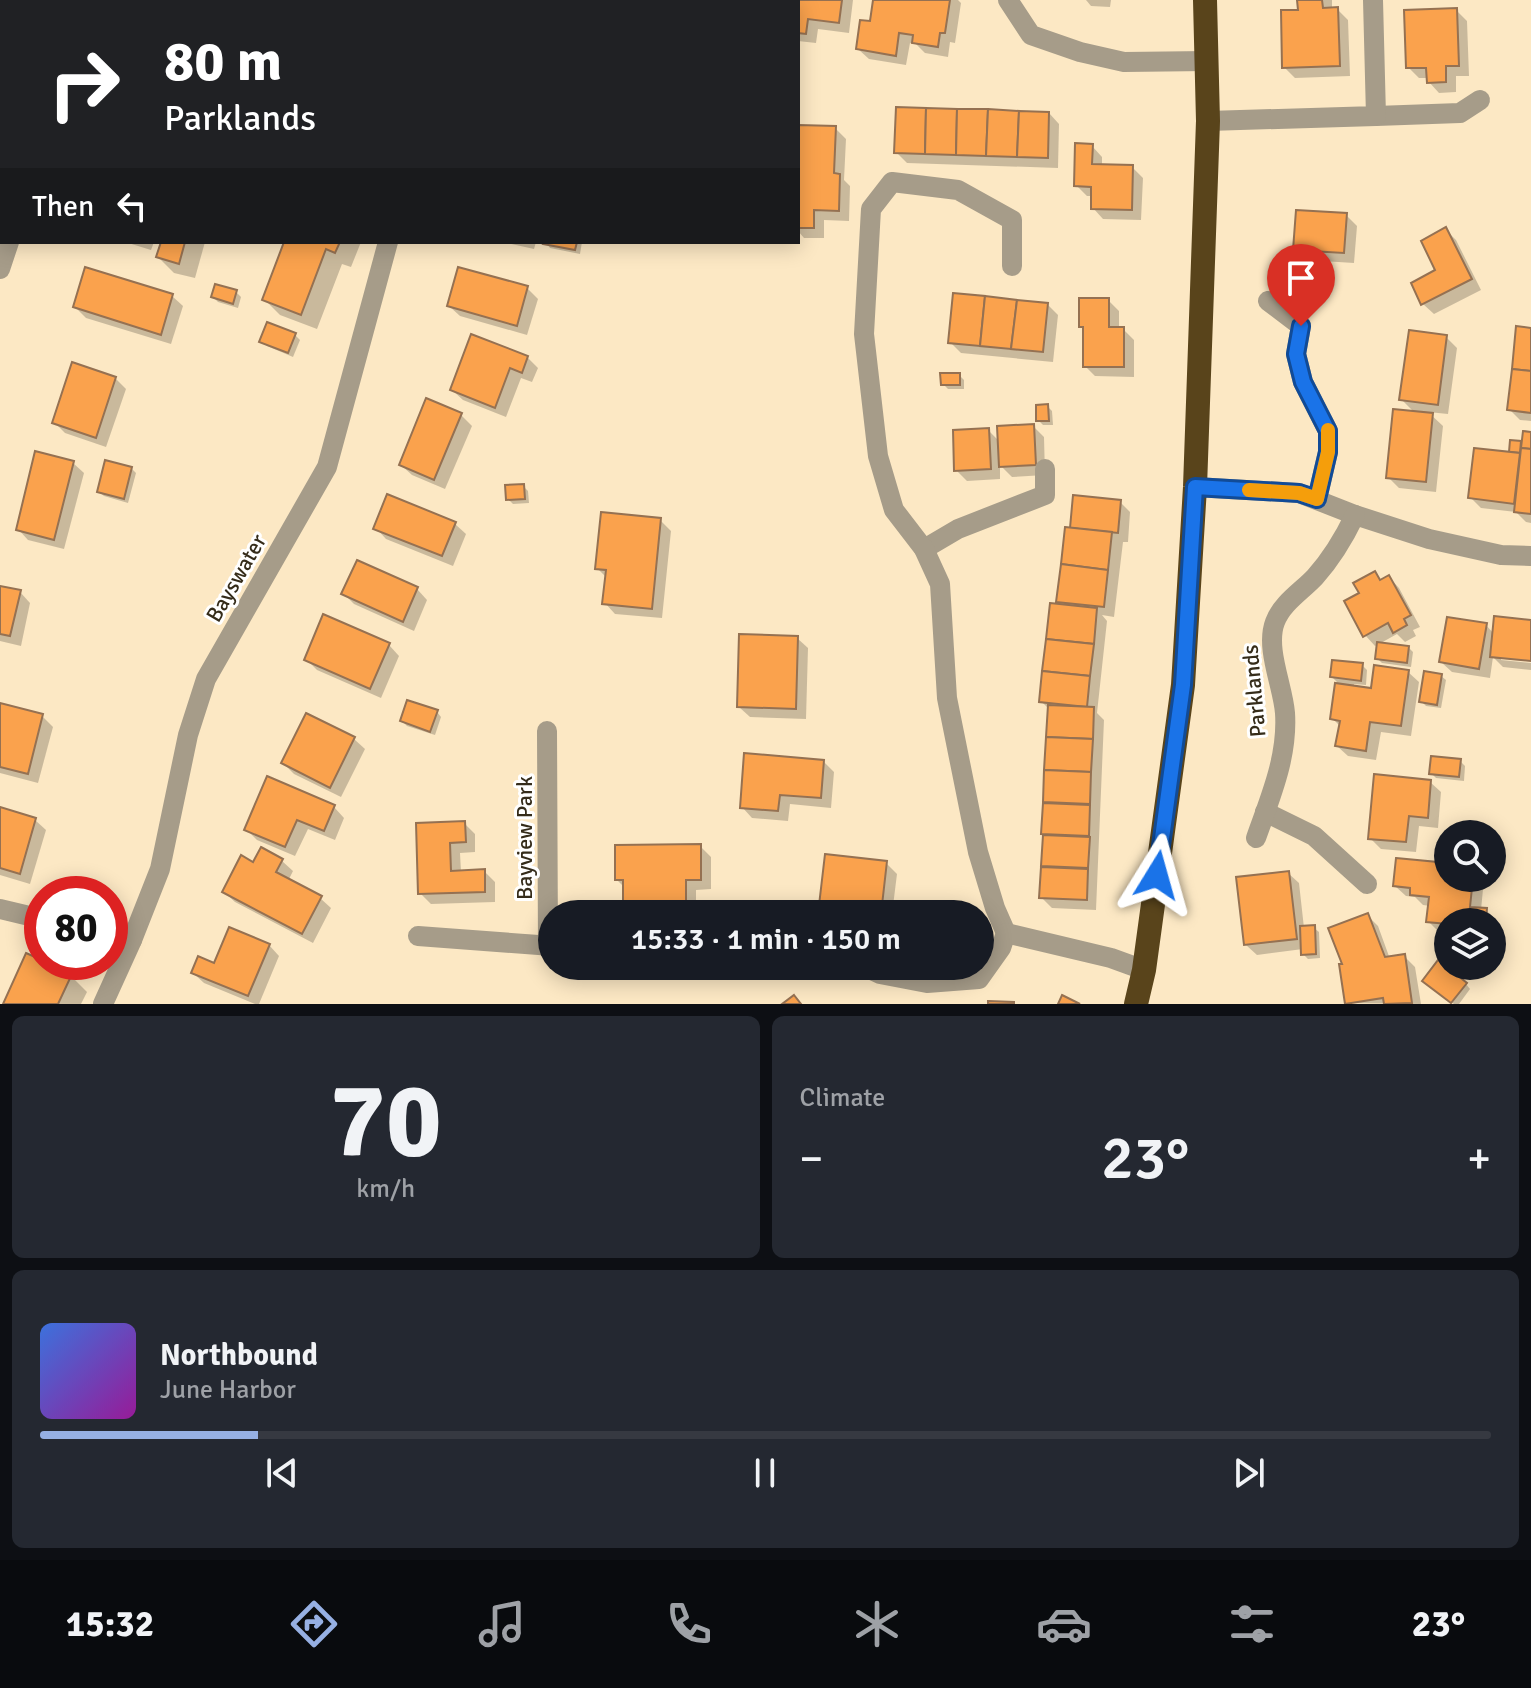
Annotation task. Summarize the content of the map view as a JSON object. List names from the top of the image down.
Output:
{
  "streets": {
    "street": ["Bayswater", "Parklands", "Bayview Park"]
  },
  "page": {
    "turn": ["80 m", "Parklands"],
    "then": "Then",
    "limit": "80",
    "trip": "15:33 · 1 min · 150 m",
    "tile": [
      ["70", "km/h"],
      "Climate"
    ],
    "heat": ["−", "23°", "+"],
    "song": ["Northbound", "June Harbor"],
    "tabs": ["15:32", "23°"]
  }
}
